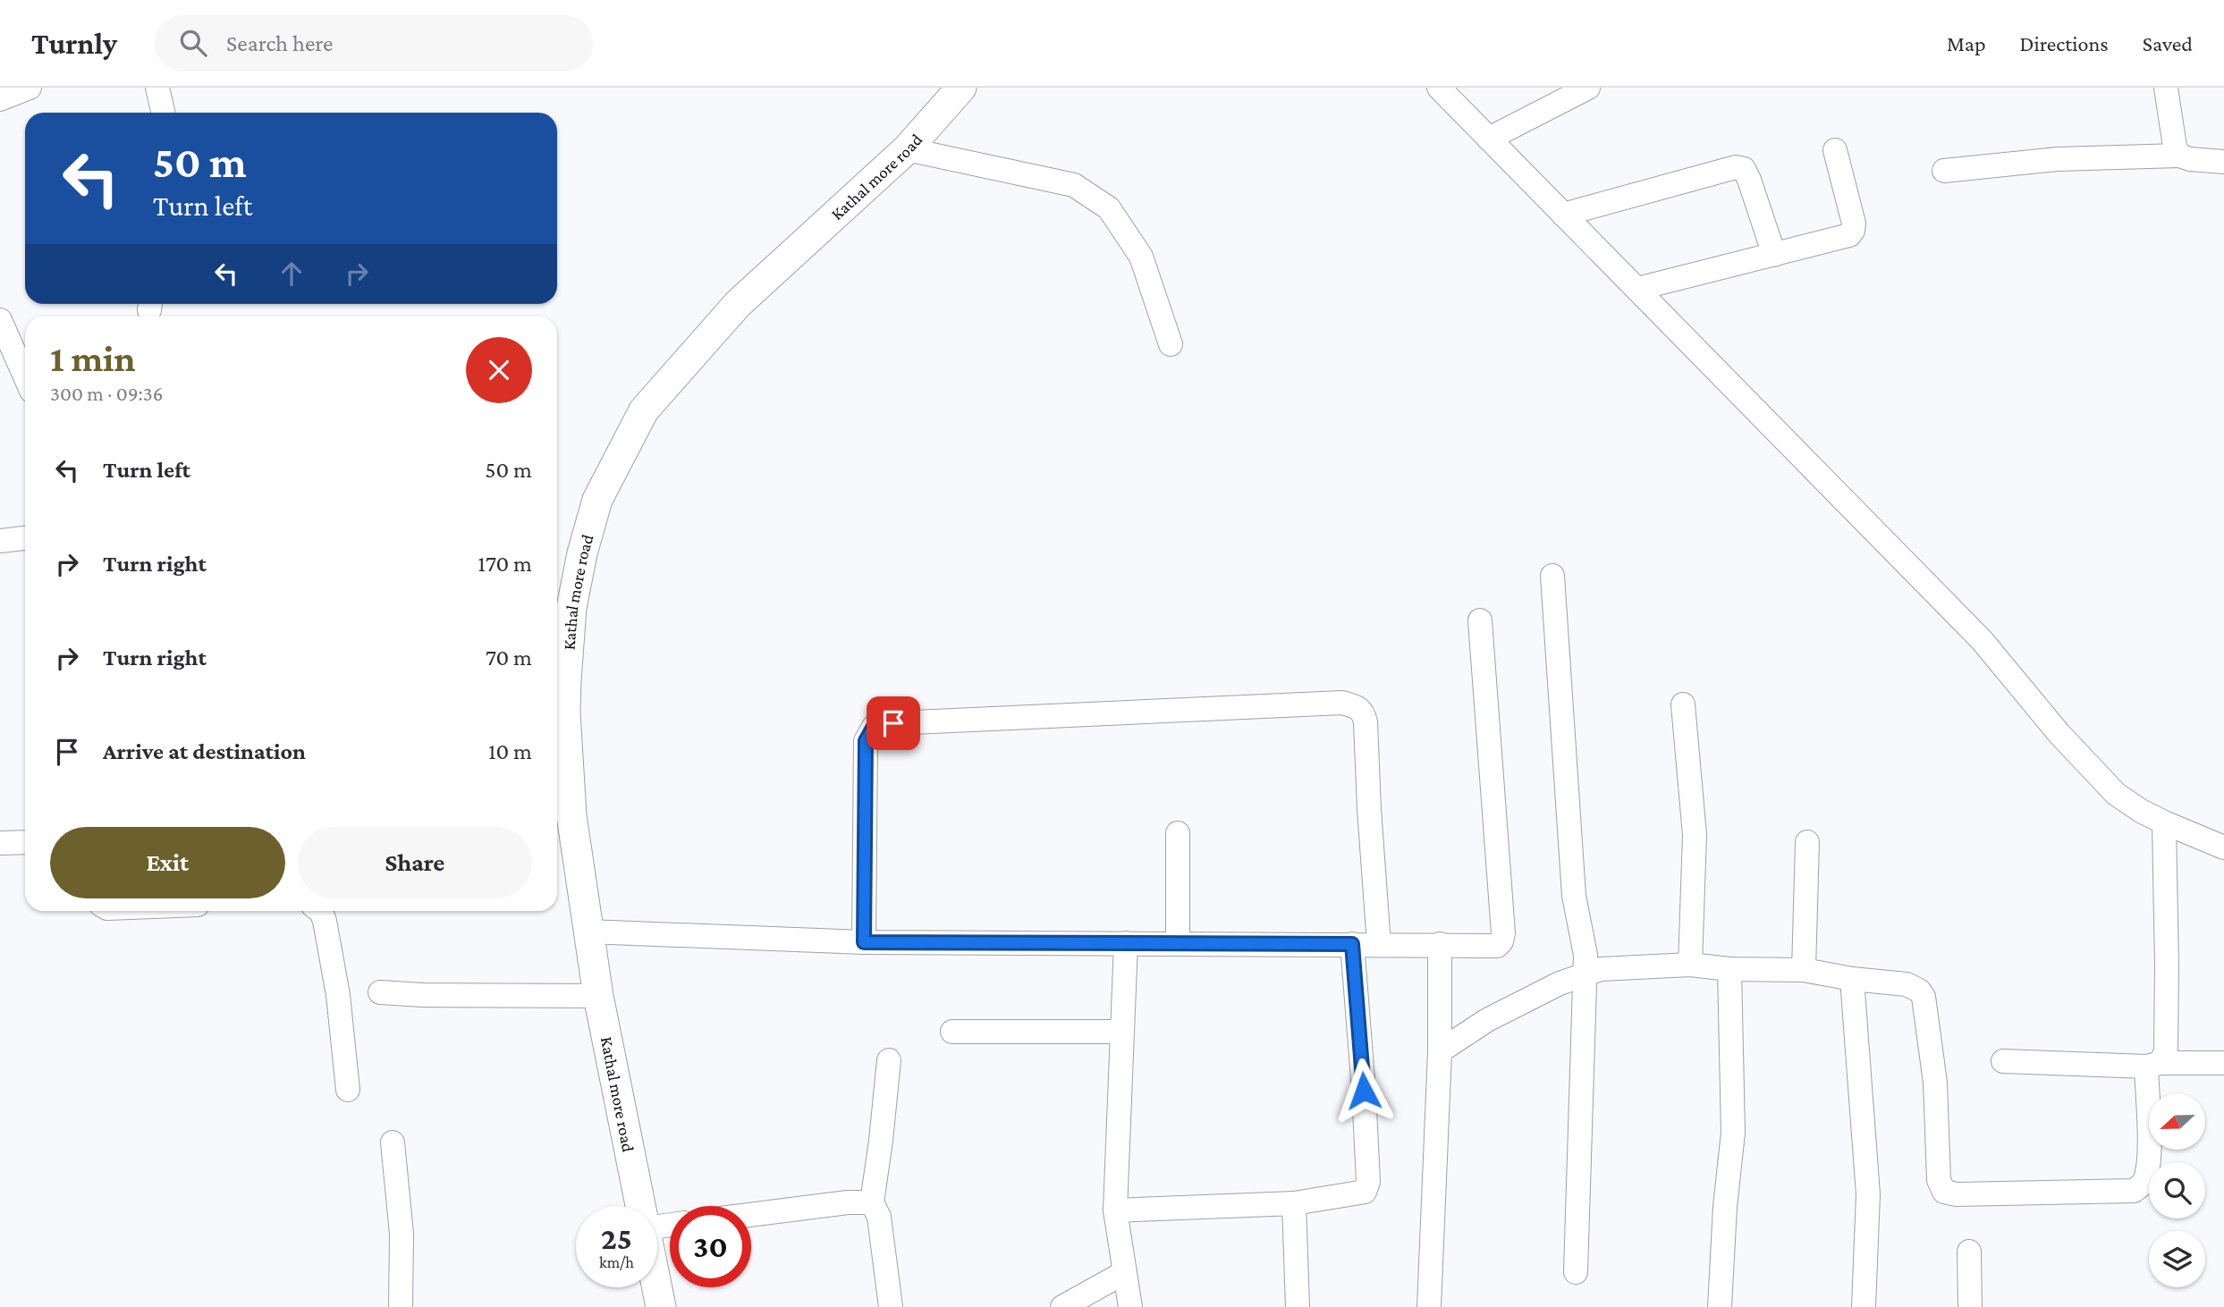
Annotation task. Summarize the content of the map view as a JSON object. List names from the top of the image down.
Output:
{
  "streets": {
    "main road": ["Kathal more road"]
  },
  "north": "left",
  "page": {
    "header": "Turnly",
    "search": "Search here",
    "nav": ["Map", "Directions", "Saved"],
    "turn": ["50 m", "Turn left"],
    "heading": ["1 min", "300 m · 09:36"],
    "list": [
      {
        "name": "Turn left",
        "value": "50 m"
      },
      {
        "name": "Turn right",
        "value": "170 m"
      },
      {
        "name": "Turn right",
        "value": "70 m"
      },
      {
        "name": "Arrive at destination",
        "value": "10 m"
      }
    ],
    "buttons": ["Exit", "Share"],
    "speed": "25 km/h",
    "limit": "30"
  }
}
